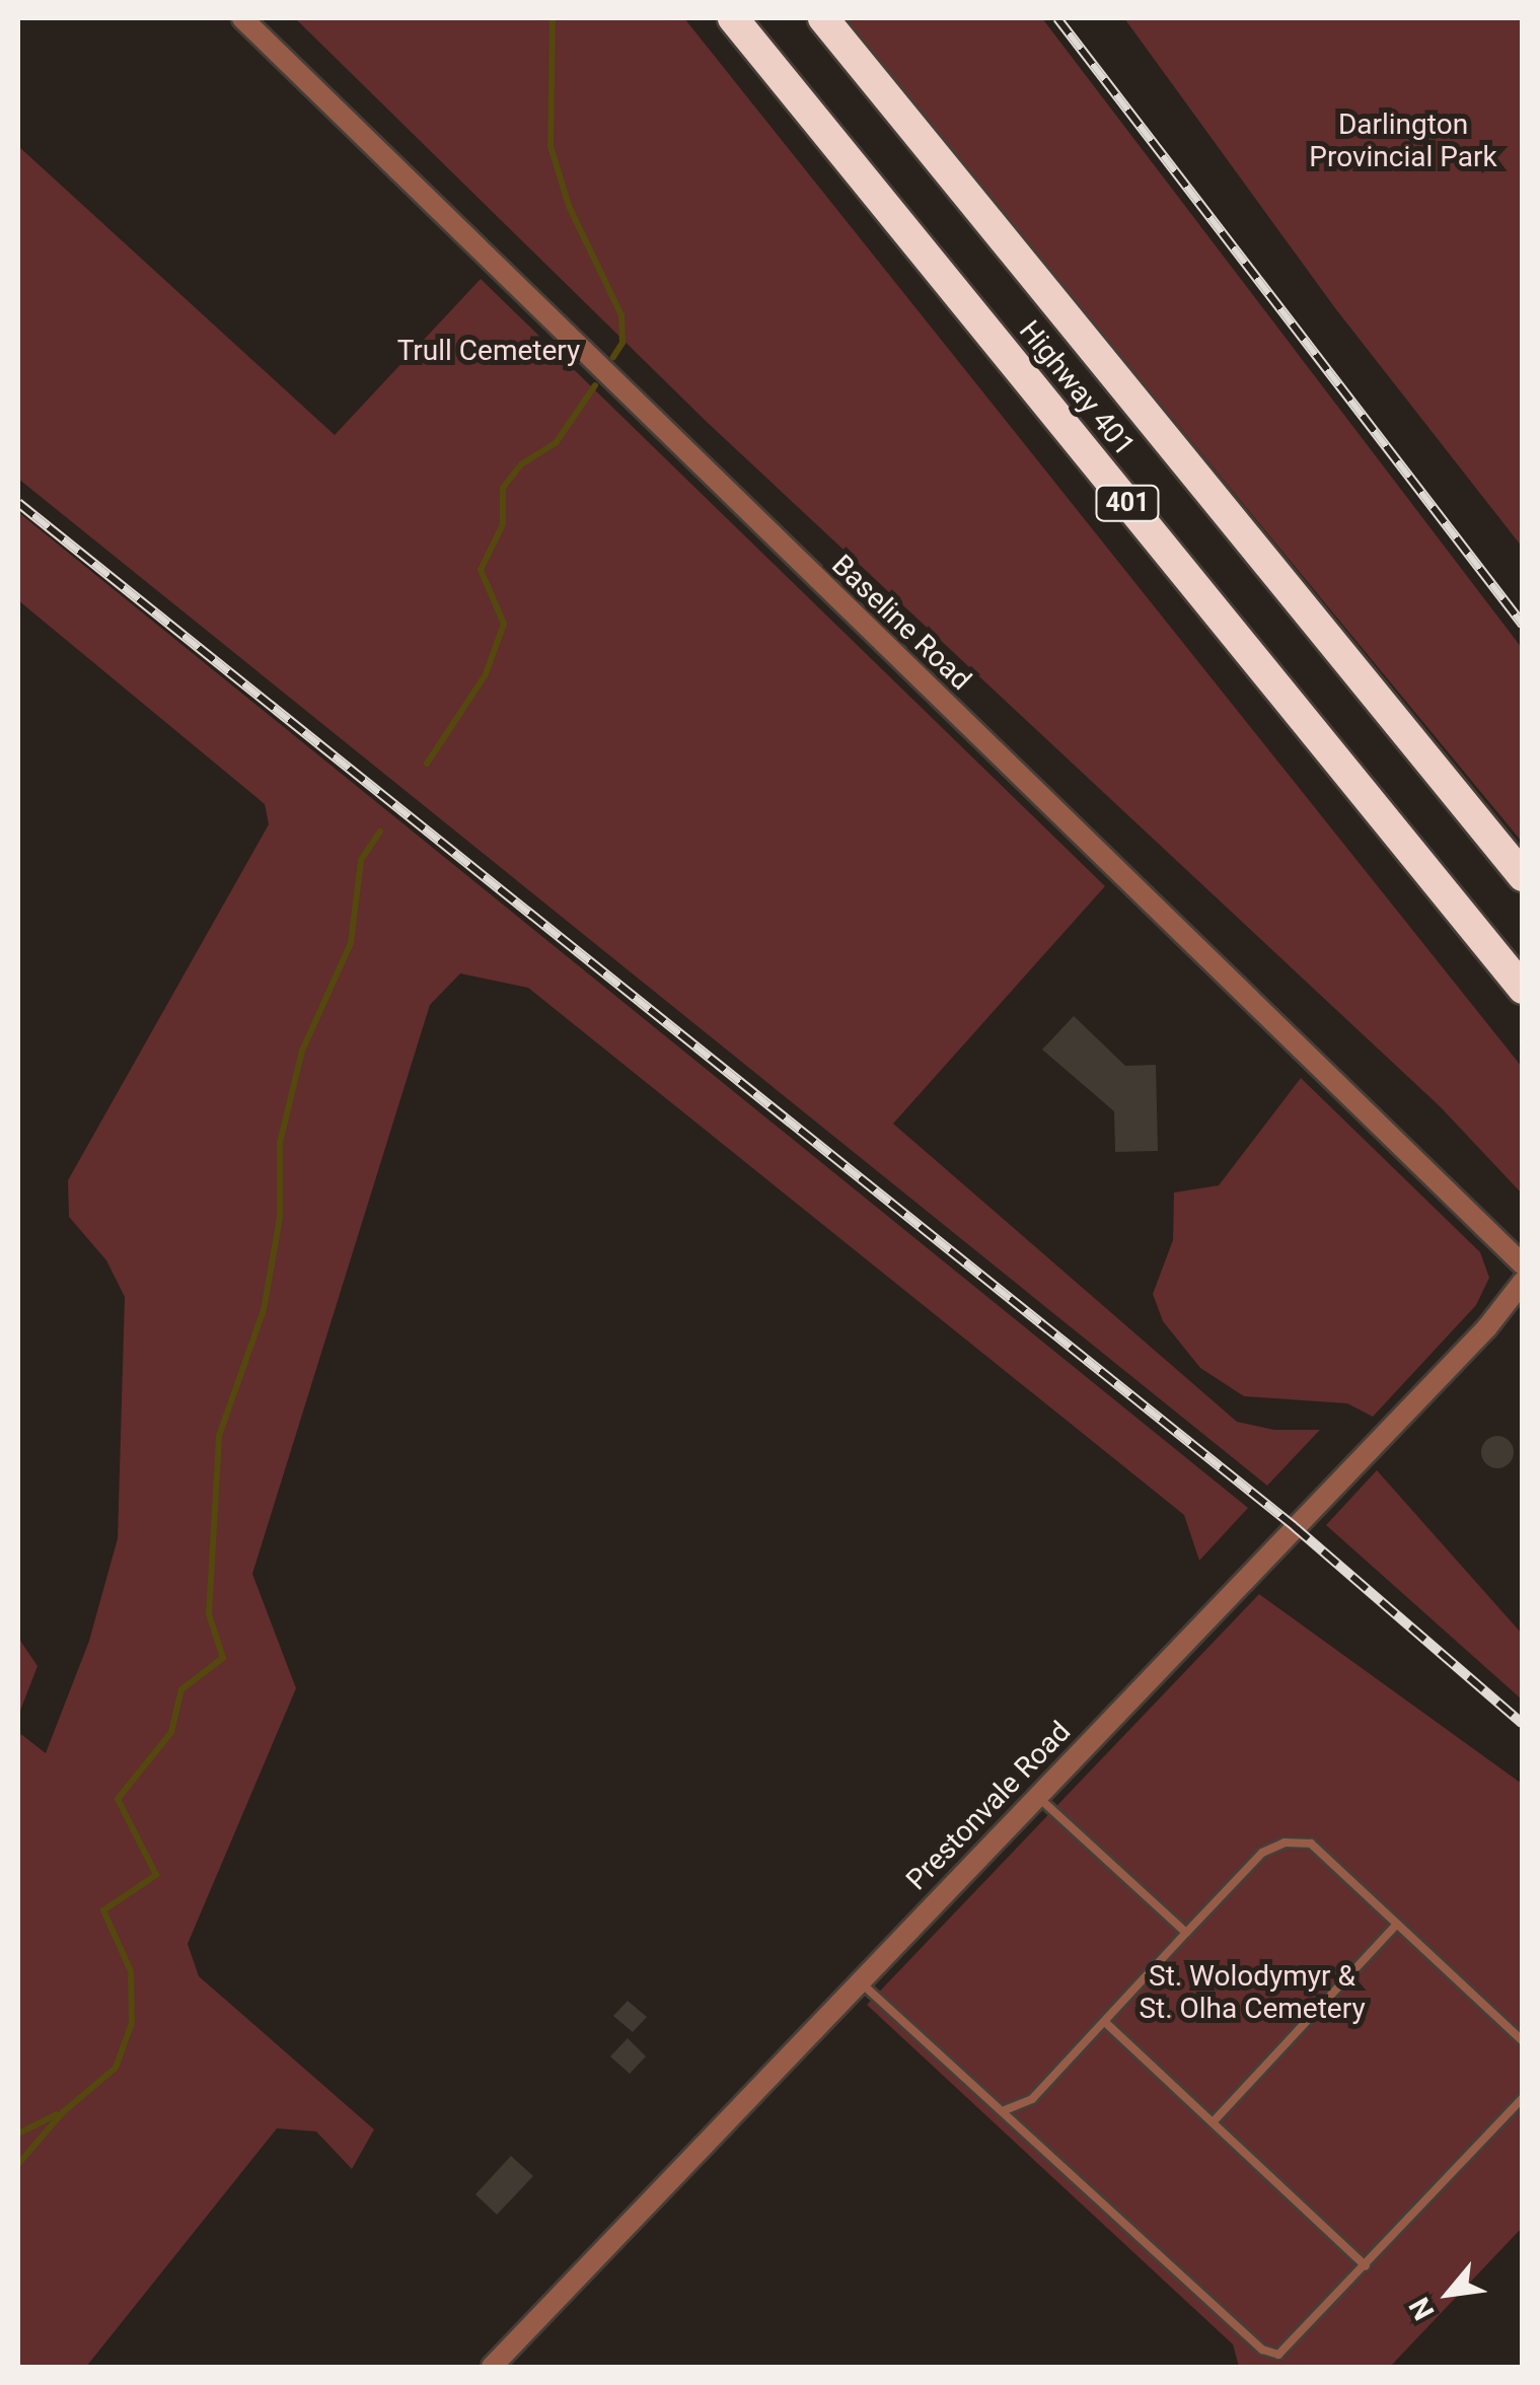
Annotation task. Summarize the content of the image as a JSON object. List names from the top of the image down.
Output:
{
  "streets": {
    "highway": ["Highway 401", "401"],
    "street": ["Baseline Road", "Prestonvale Road"]
  },
  "parks": ["Darlington Provincial Park", "Trull Cemetery", "St. Wolodymyr & St. Olha Cemetery"],
  "north": "bottom left"
}
